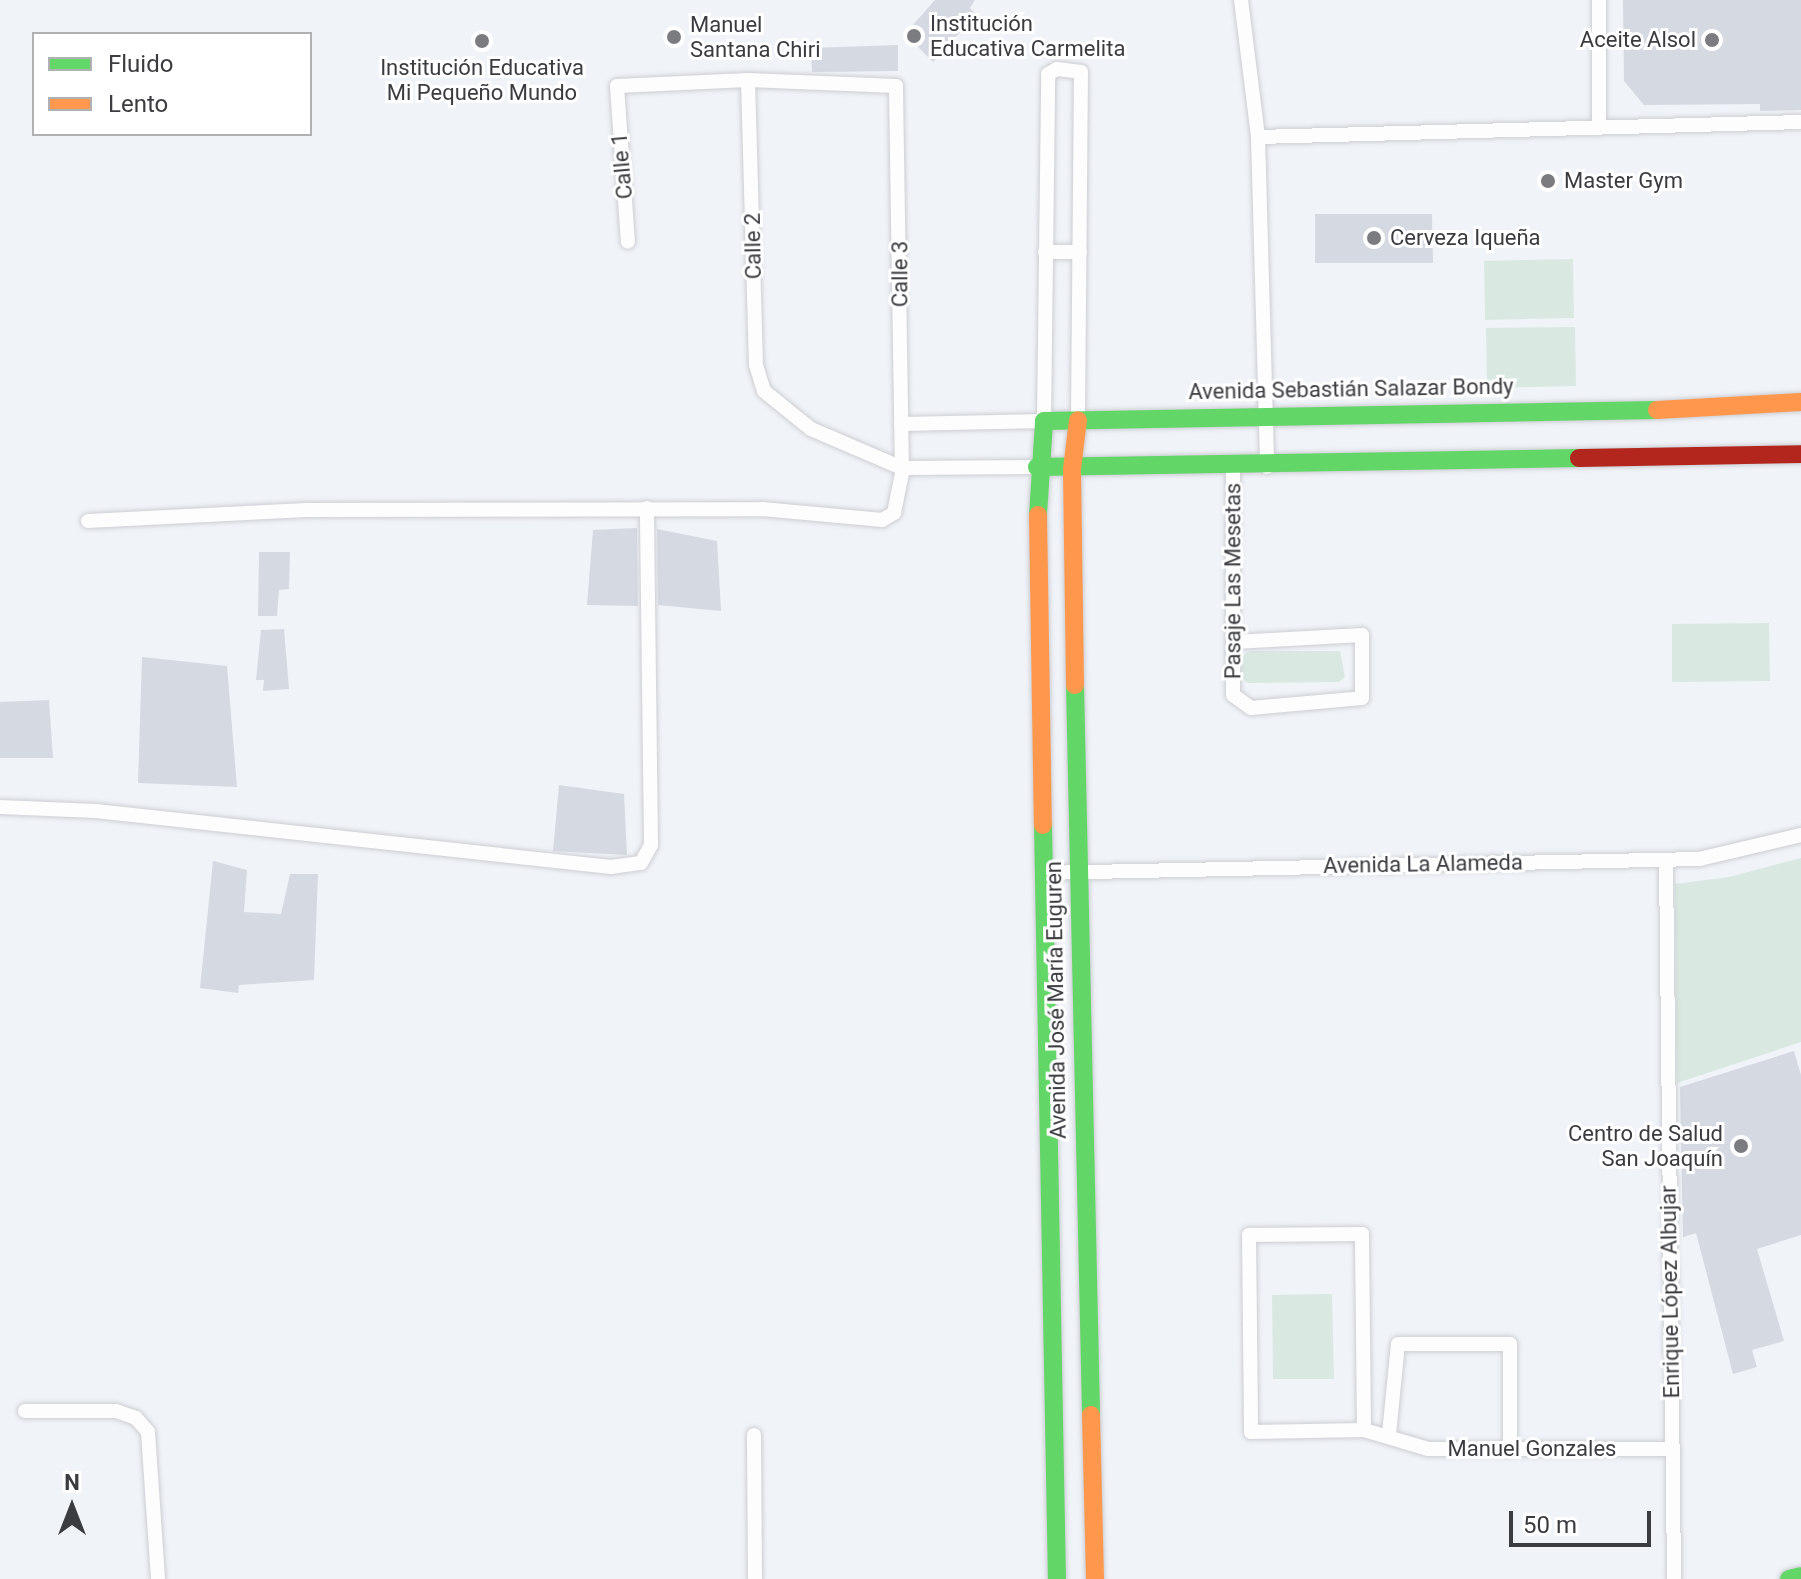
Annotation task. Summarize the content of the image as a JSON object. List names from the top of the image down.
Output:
{
  "streets": {
    "street": [
      "Calle 1",
      "Calle 2",
      "Calle 3",
      "Avenida Sebastián Salazar Bondy",
      "Pasaje Las Mesetas",
      "Avenida La Alameda",
      "Avenida José María Euguren",
      "Enrique López Albujar",
      "Manuel Gonzales"
    ]
  },
  "crossings": [
    ["Calle 1", "Calle 2"],
    ["Calle 1", "Calle 3"],
    ["Calle 2", "Calle 3"],
    ["Calle 3", "Avenida Sebastián Salazar Bondy"],
    ["Avenida Sebastián Salazar Bondy", "Avenida José María Euguren"],
    ["Avenida La Alameda", "Avenida José María Euguren"],
    ["Avenida La Alameda", "Enrique López Albujar"],
    ["Enrique López Albujar", "Manuel Gonzales"]
  ],
  "places": [
    "Institución Educativa Carmelita",
    "Manuel Santana Chiri",
    "Aceite Alsol",
    "Institución Educativa Mi Pequeño Mundo",
    "Master Gym",
    "Cerveza Iqueña",
    "Centro de Salud San Joaquín"
  ],
  "legend": ["Fluido", "Lento"],
  "scale_bar": "50 m",
  "north": "top"
}
